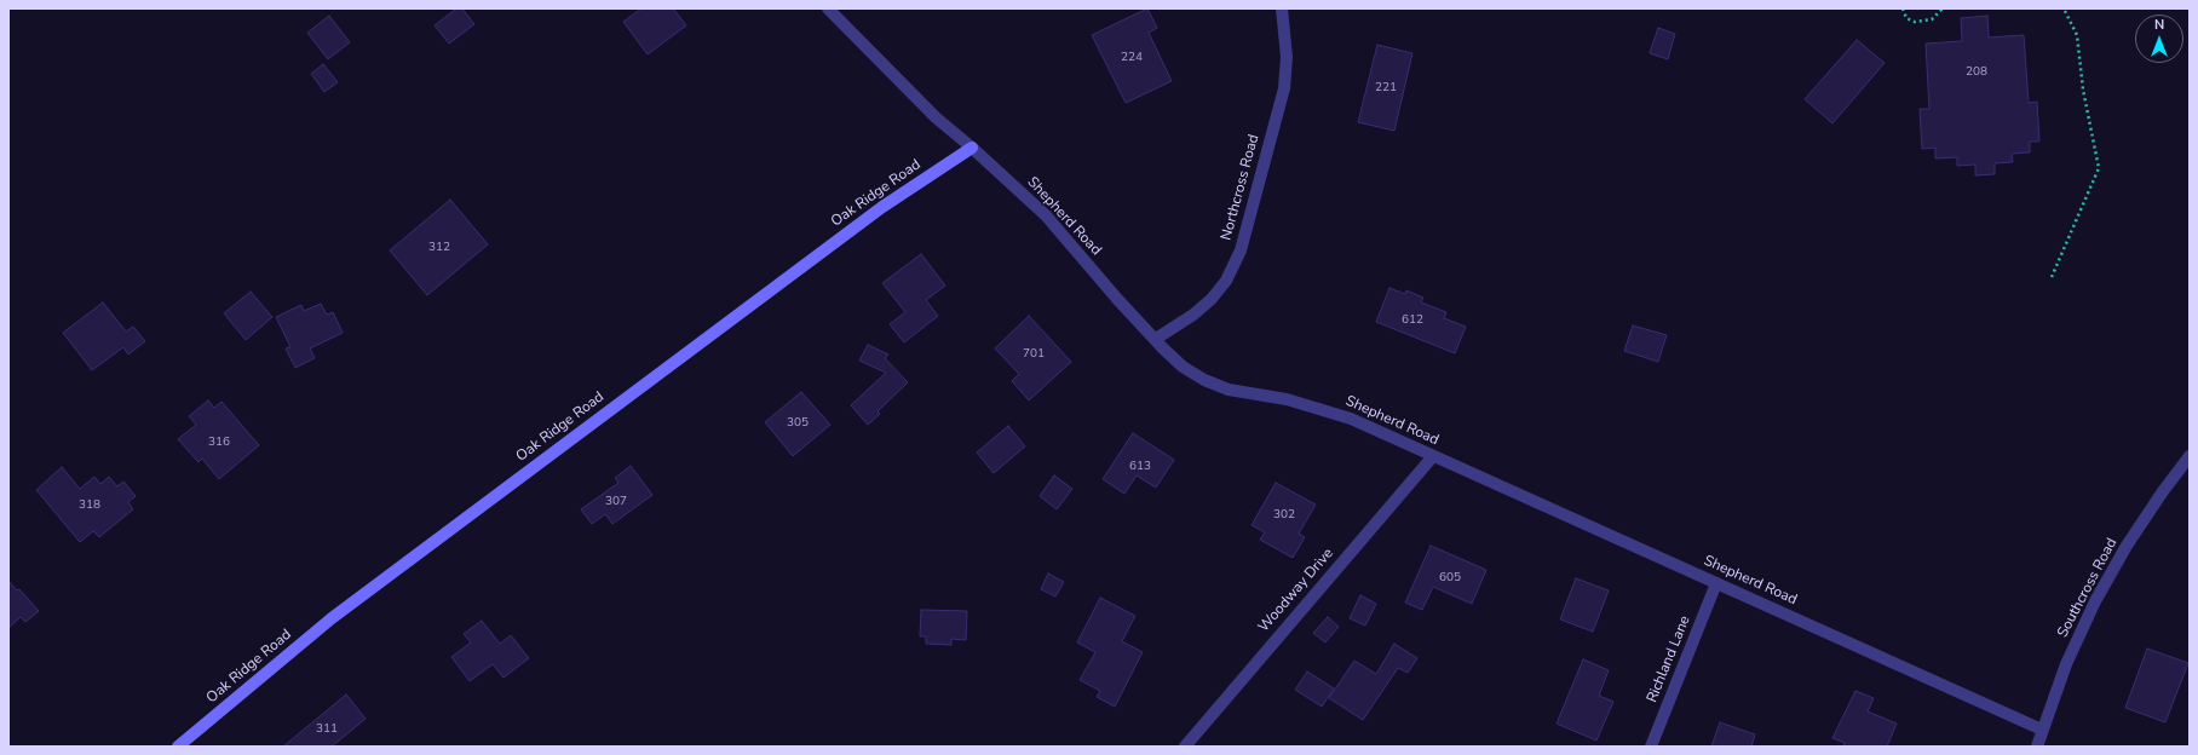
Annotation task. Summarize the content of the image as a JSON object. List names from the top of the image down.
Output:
{
  "streets": {
    "street": [
      "Northcross Road",
      "Oak Ridge Road",
      "Shepherd Road",
      "Southcross Road",
      "Woodway Drive",
      "Richland Lane"
    ]
  },
  "crossings": [
    ["Northcross Road", "Shepherd Road"],
    ["Oak Ridge Road", "Shepherd Road"],
    ["Shepherd Road", "Southcross Road"],
    ["Shepherd Road", "Woodway Drive"],
    ["Shepherd Road", "Richland Lane"]
  ],
  "house_numbers": [
    "224",
    "208",
    "221",
    "312",
    "612",
    "701",
    "305",
    "316",
    "613",
    "307",
    "318",
    "302",
    "605",
    "311"
  ],
  "north": "top"
}
